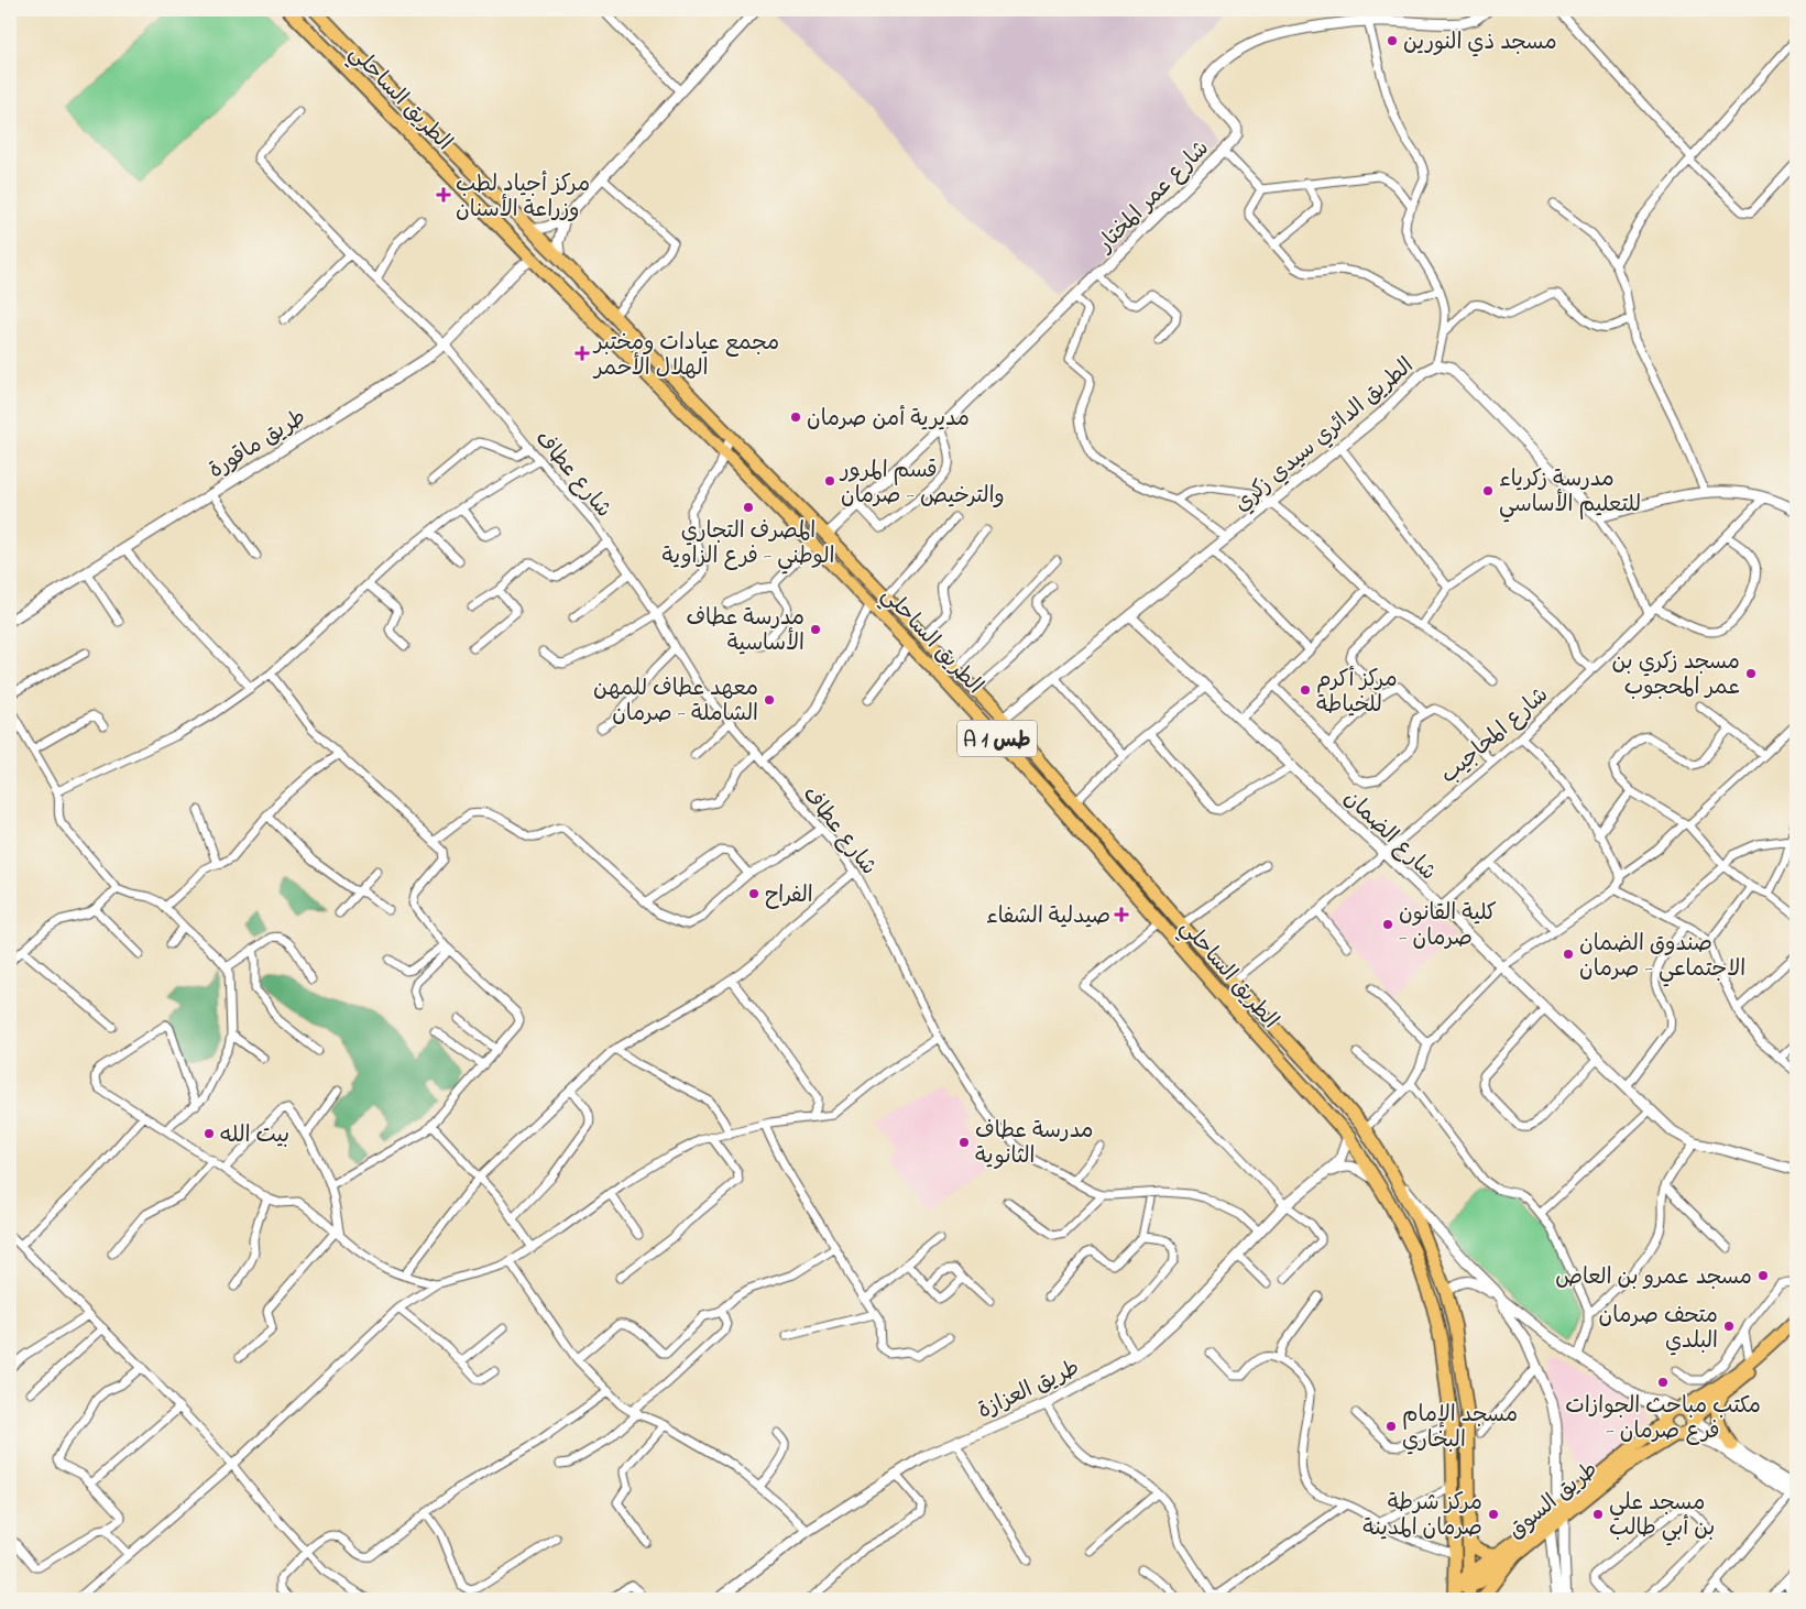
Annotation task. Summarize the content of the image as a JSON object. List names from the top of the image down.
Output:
{
  "streets": {
    "main road": ["الطريق الساحلي", "A 1 طس", "طريق السوق"],
    "street": [
      "شارع عمر المختار",
      "الطريق الدائري سيدي زكري",
      "طريق ماقورة",
      "شارع عطاف",
      "شارع المحاجيب",
      "شارع الضمان",
      "طريق العزازة"
    ]
  },
  "crossings": [
    ["الطريق الساحلي", "شارع عمر المختار"],
    ["الطريق الساحلي", "الطريق الدائري سيدي زكري"],
    ["الطريق الساحلي", "طريق ماقورة"],
    ["الطريق الساحلي", "شارع المحاجيب"],
    ["الطريق الساحلي", "طريق العزازة"],
    ["الطريق الساحلي", "طريق السوق"],
    ["الطريق الدائري سيدي زكري", "شارع الضمان"],
    ["طريق ماقورة", "شارع عطاف"],
    ["شارع عطاف", "طريق العزازة"],
    ["شارع المحاجيب", "شارع الضمان"]
  ],
  "places": {
    "other": [
      "مسجد ذي النورين",
      "مديرية أمن صرمان",
      "قسم المرور والترخيص - صرمان",
      "مدرسة زكرياء للتعليم الأساسي",
      "المصرف التجاري الوطني - فرع الزاوية",
      "مدرسة عطاف الأساسية",
      "مسجد زكري بن عمر المحجوب",
      "مركز أكرم للخياطة",
      "معهد عطاف للمهن الشاملة - صرمان",
      "الفراح",
      "كلية القانون - صرمان",
      "صندوق الضمان الاجتماعي - صرمان",
      "بيت الله",
      "مدرسة عطاف الثانوية",
      "مسجد عمرو بن العاص",
      "متحف صرمان البلدي",
      "مكتب مباحث الجوازات - فرع صرمان",
      "مسجد الإمام البخاري",
      "مركز شرطة صرمان المدينة",
      "مسجد علي بن أبي طالب"
    ],
    "health": ["مركز أجياد لطب وزراعة الأسنان", "مجمع عيادات ومختبر الهلال الأحمر", "صيدلية الشفاء"]
  }
}
